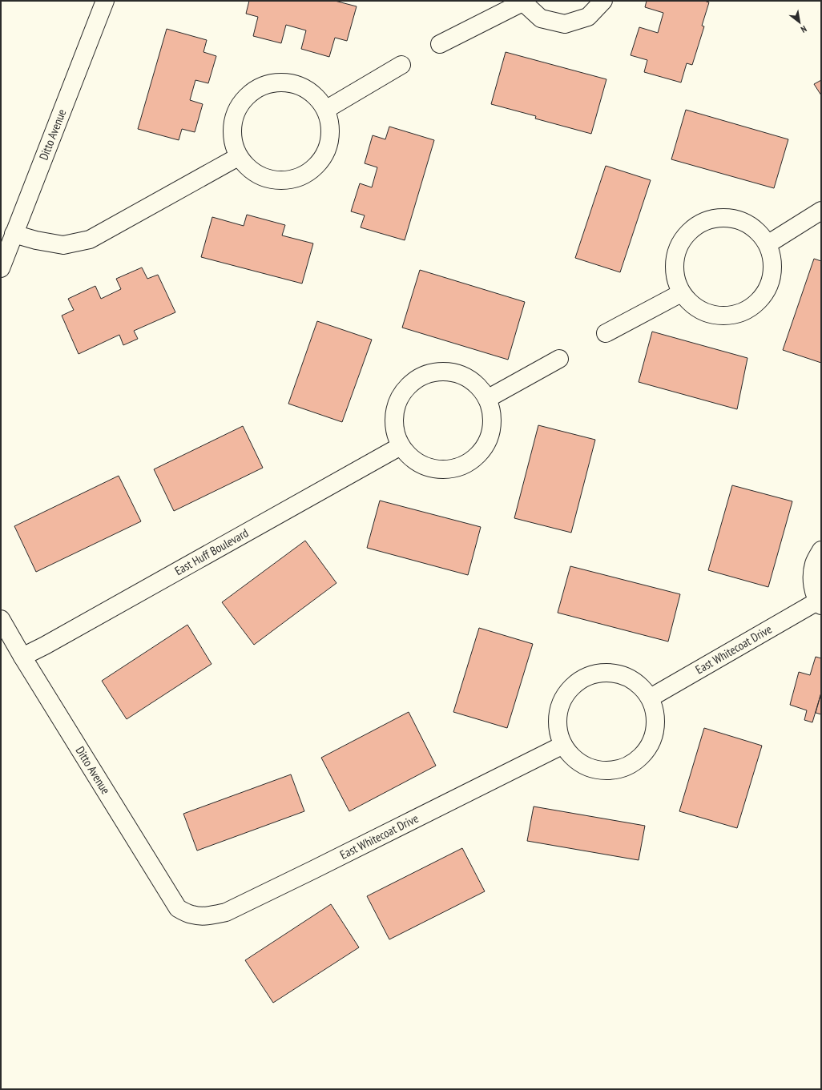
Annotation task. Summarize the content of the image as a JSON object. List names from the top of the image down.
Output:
{
  "streets": {
    "street": ["Ditto Avenue", "East Huff Boulevard", "East Whitecoat Drive"]
  },
  "crossings": [
    ["Ditto Avenue", "East Huff Boulevard"],
    ["Ditto Avenue", "East Whitecoat Drive"]
  ],
  "north": "bottom right"
}
